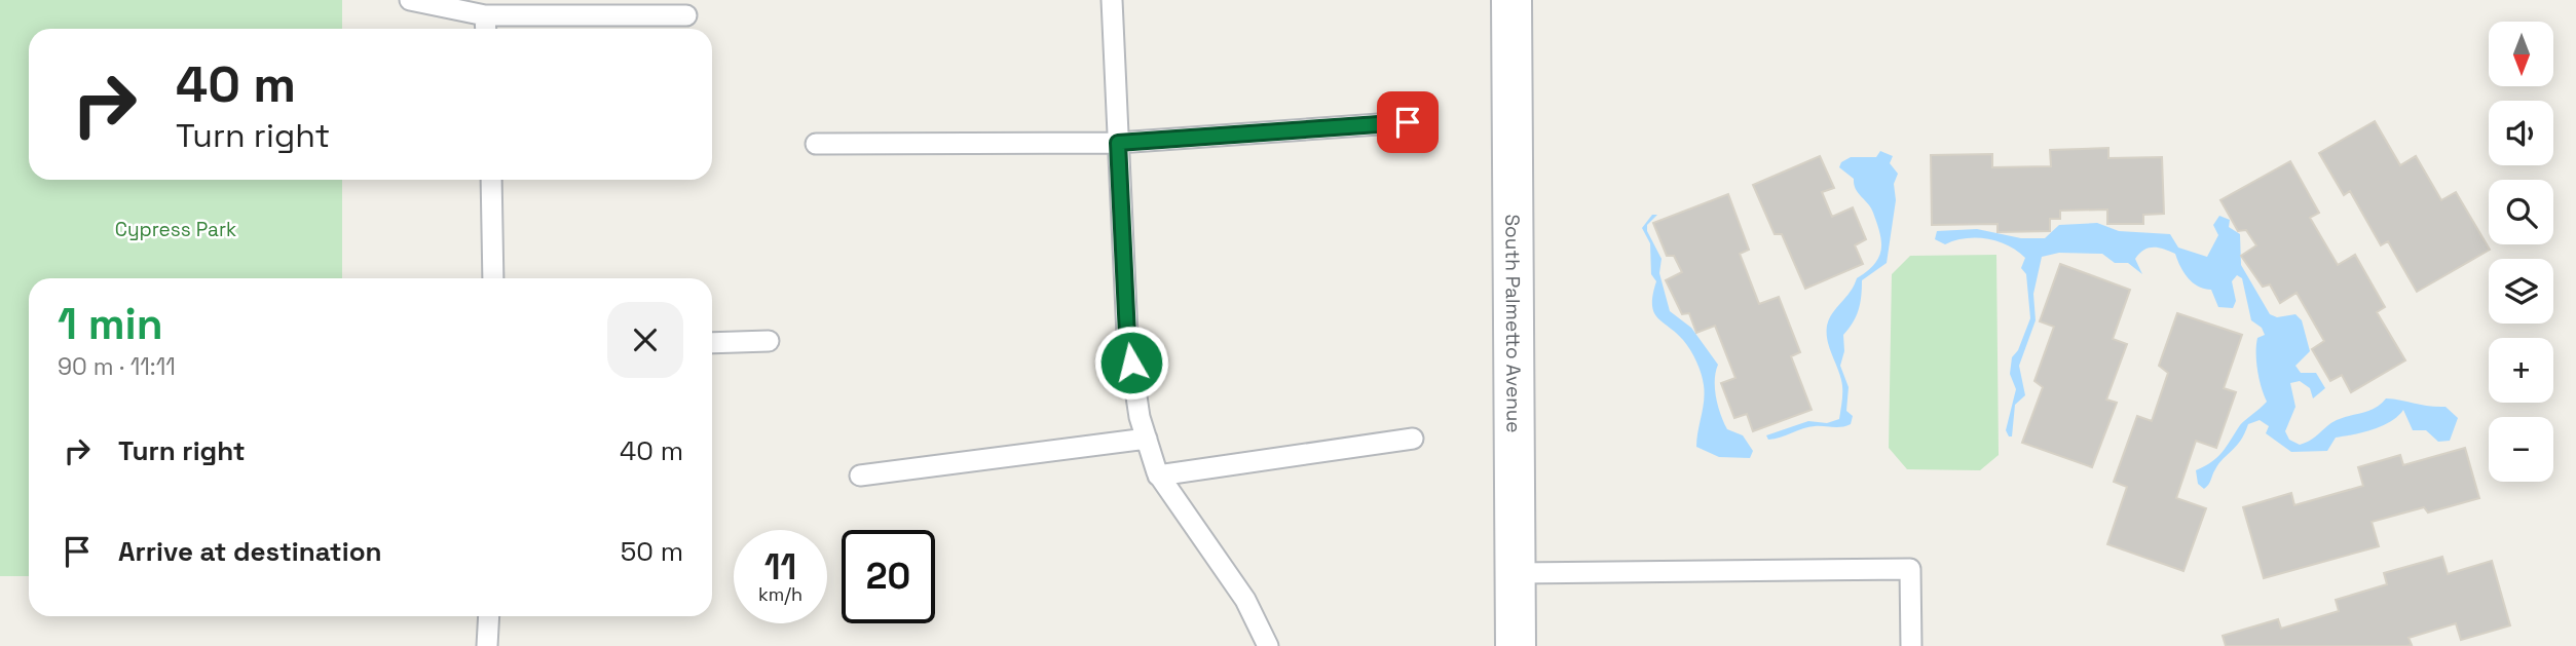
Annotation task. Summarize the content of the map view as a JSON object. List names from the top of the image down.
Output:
{
  "streets": {
    "street": ["South Palmetto Avenue"]
  },
  "parks": ["Cypress Park"],
  "north": "bottom",
  "page": {
    "map_buttons": ["+", "−"],
    "turn": ["40 m", "Turn right"],
    "heading": ["1 min", "90 m · 11:11"],
    "list": [
      {
        "name": "Turn right",
        "value": "40 m"
      },
      {
        "name": "Arrive at destination",
        "value": "50 m"
      }
    ],
    "speed": "11 km/h",
    "limit": "20"
  }
}
